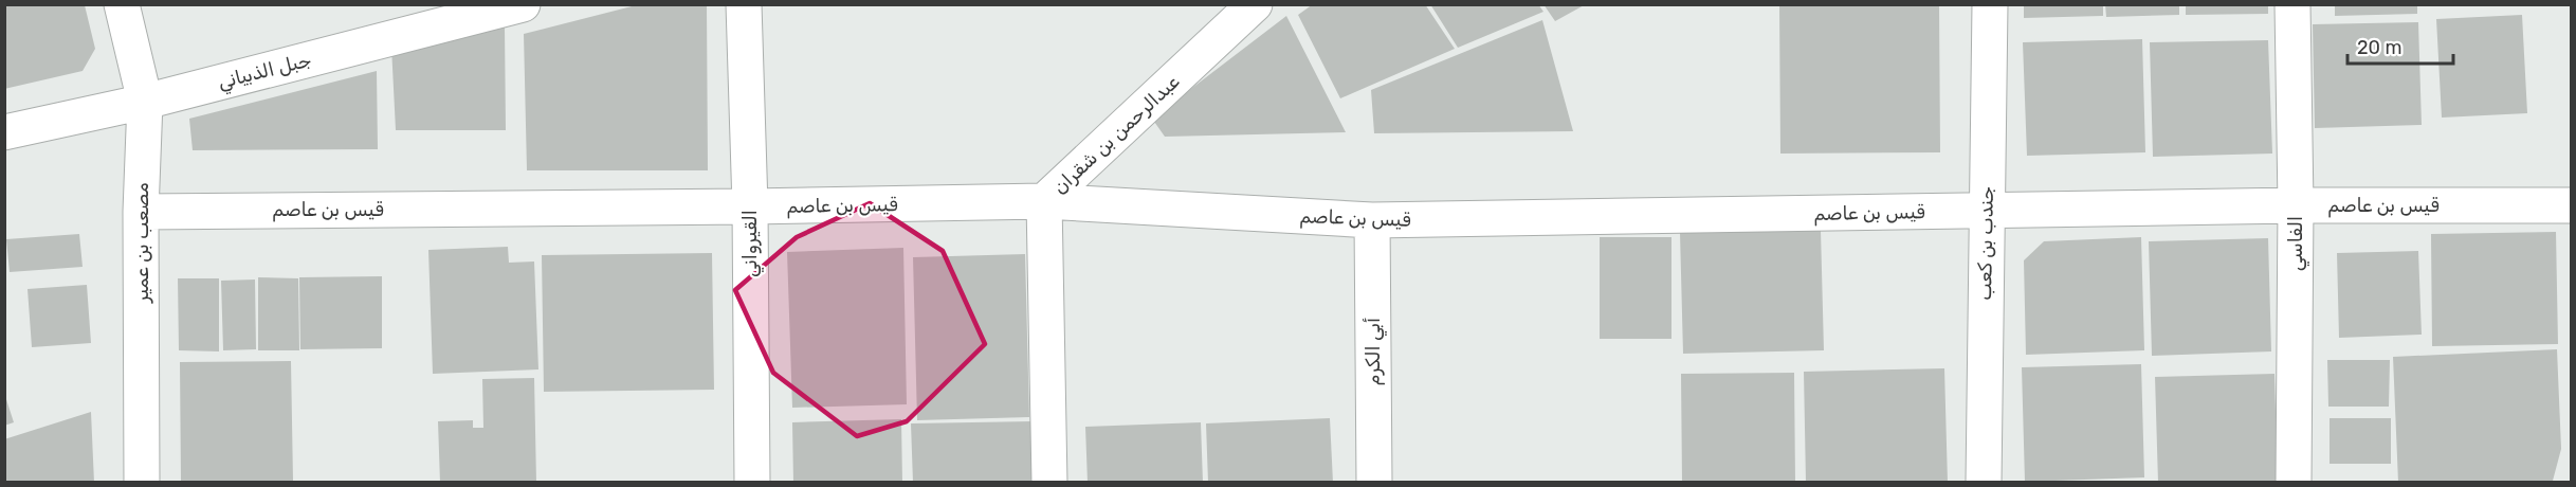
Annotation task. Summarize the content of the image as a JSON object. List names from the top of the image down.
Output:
{
  "streets": {
    "street": [
      "جبل الذبياني",
      "عبدالرحمن بن شقران",
      "قيس بن عاصم",
      "مصعب بن عمير",
      "القيرواني",
      "جندب بن كعب",
      "الفاسي",
      "أبي الكرم"
    ]
  },
  "crossings": [
    ["جبل الذبياني", "مصعب بن عمير"],
    ["عبدالرحمن بن شقران", "قيس بن عاصم"],
    ["قيس بن عاصم", "مصعب بن عمير"],
    ["قيس بن عاصم", "القيرواني"],
    ["قيس بن عاصم", "جندب بن كعب"],
    ["قيس بن عاصم", "الفاسي"],
    ["قيس بن عاصم", "أبي الكرم"]
  ],
  "scale_bar": "20 m"
}
